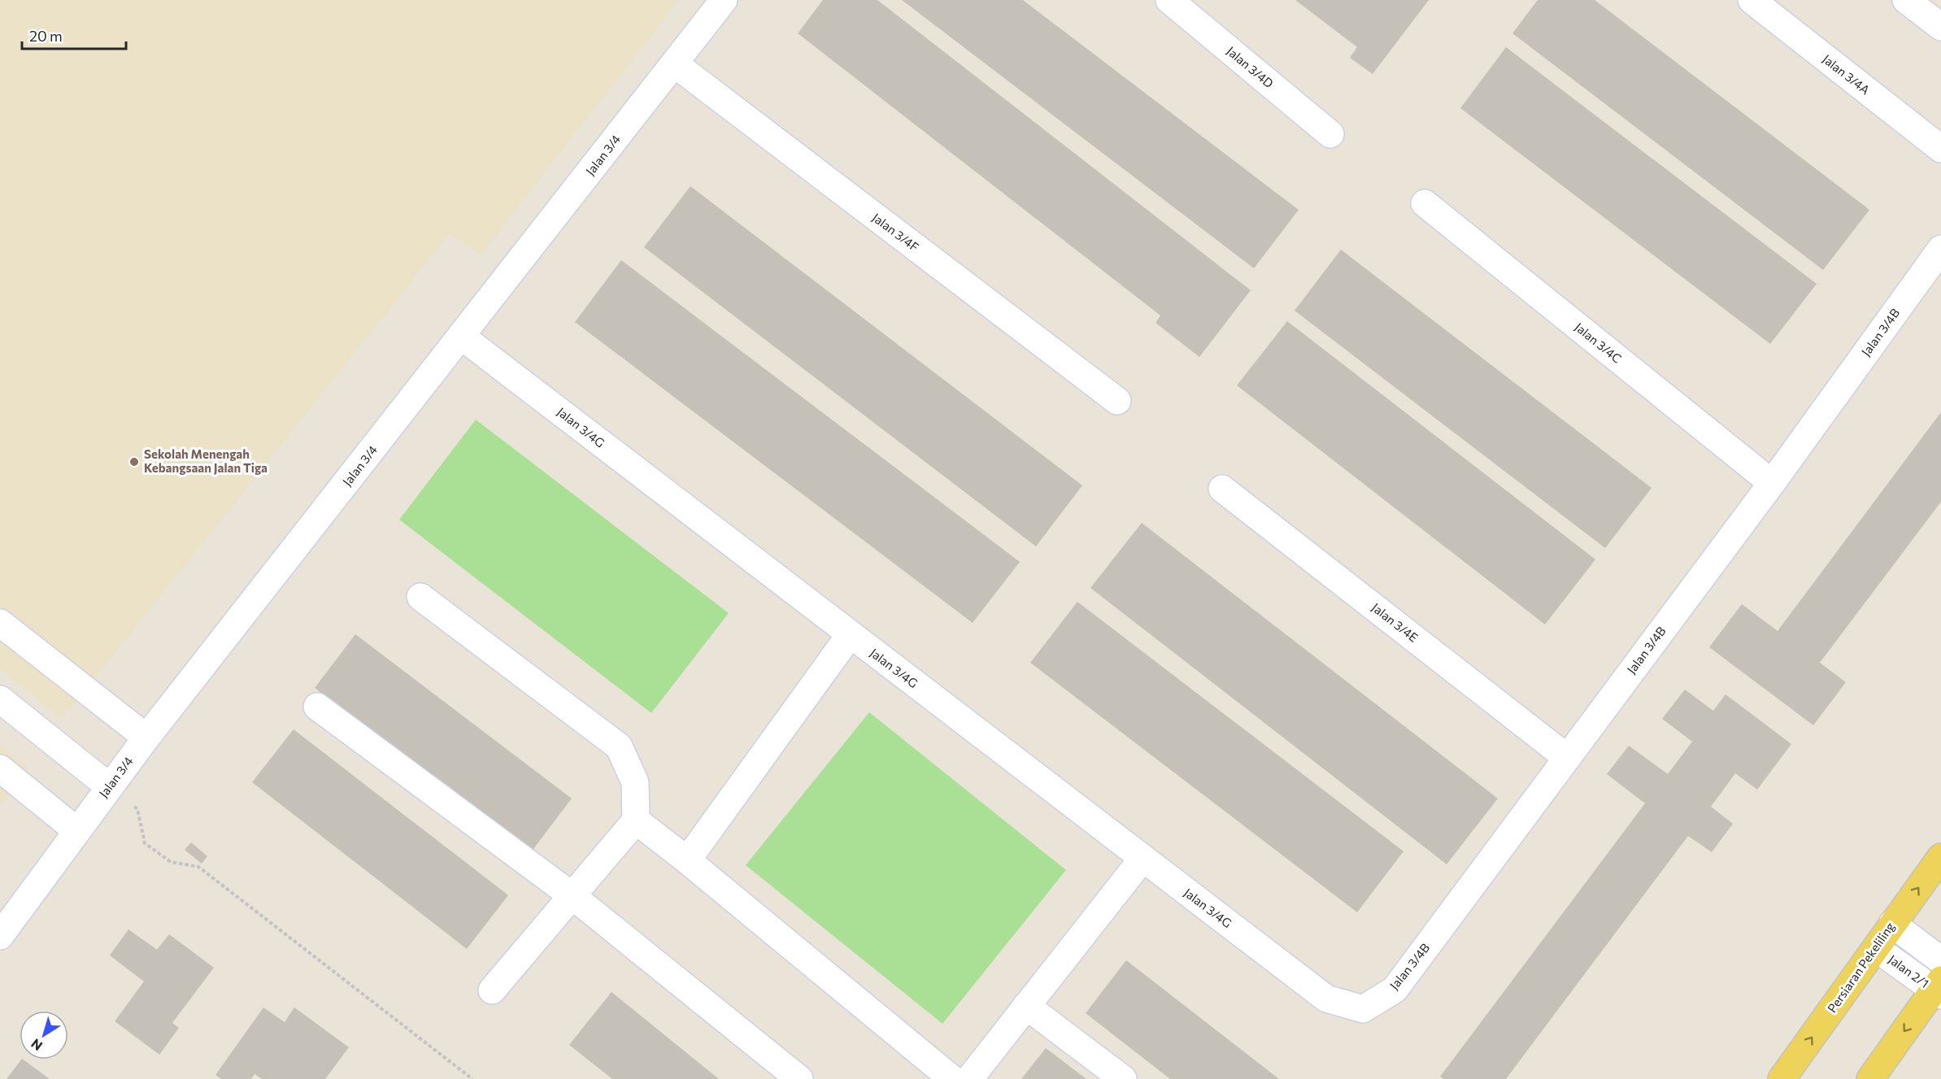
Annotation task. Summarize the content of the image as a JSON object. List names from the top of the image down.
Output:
{
  "streets": {
    "main road": ["Persiaran Pekeliling"],
    "street": [
      "Jalan 3/4D",
      "Jalan 3/4A",
      "Jalan 3/4",
      "Jalan 3/4F",
      "Jalan 3/4B",
      "Jalan 3/4C",
      "Jalan 3/4G",
      "Jalan 3/4E",
      "Jalan 2/1"
    ]
  },
  "crossings": [
    ["Jalan 3/4", "Jalan 3/4F"],
    ["Jalan 3/4", "Jalan 3/4G"],
    ["Jalan 3/4B", "Jalan 3/4C"],
    ["Jalan 3/4B", "Jalan 3/4G"],
    ["Jalan 3/4B", "Jalan 3/4E"],
    ["Persiaran Pekeliling", "Jalan 2/1"]
  ],
  "places": ["Sekolah Menengah Kebangsaan Jalan Tiga"],
  "scale_bar": "20 m",
  "north": "bottom left"
}
